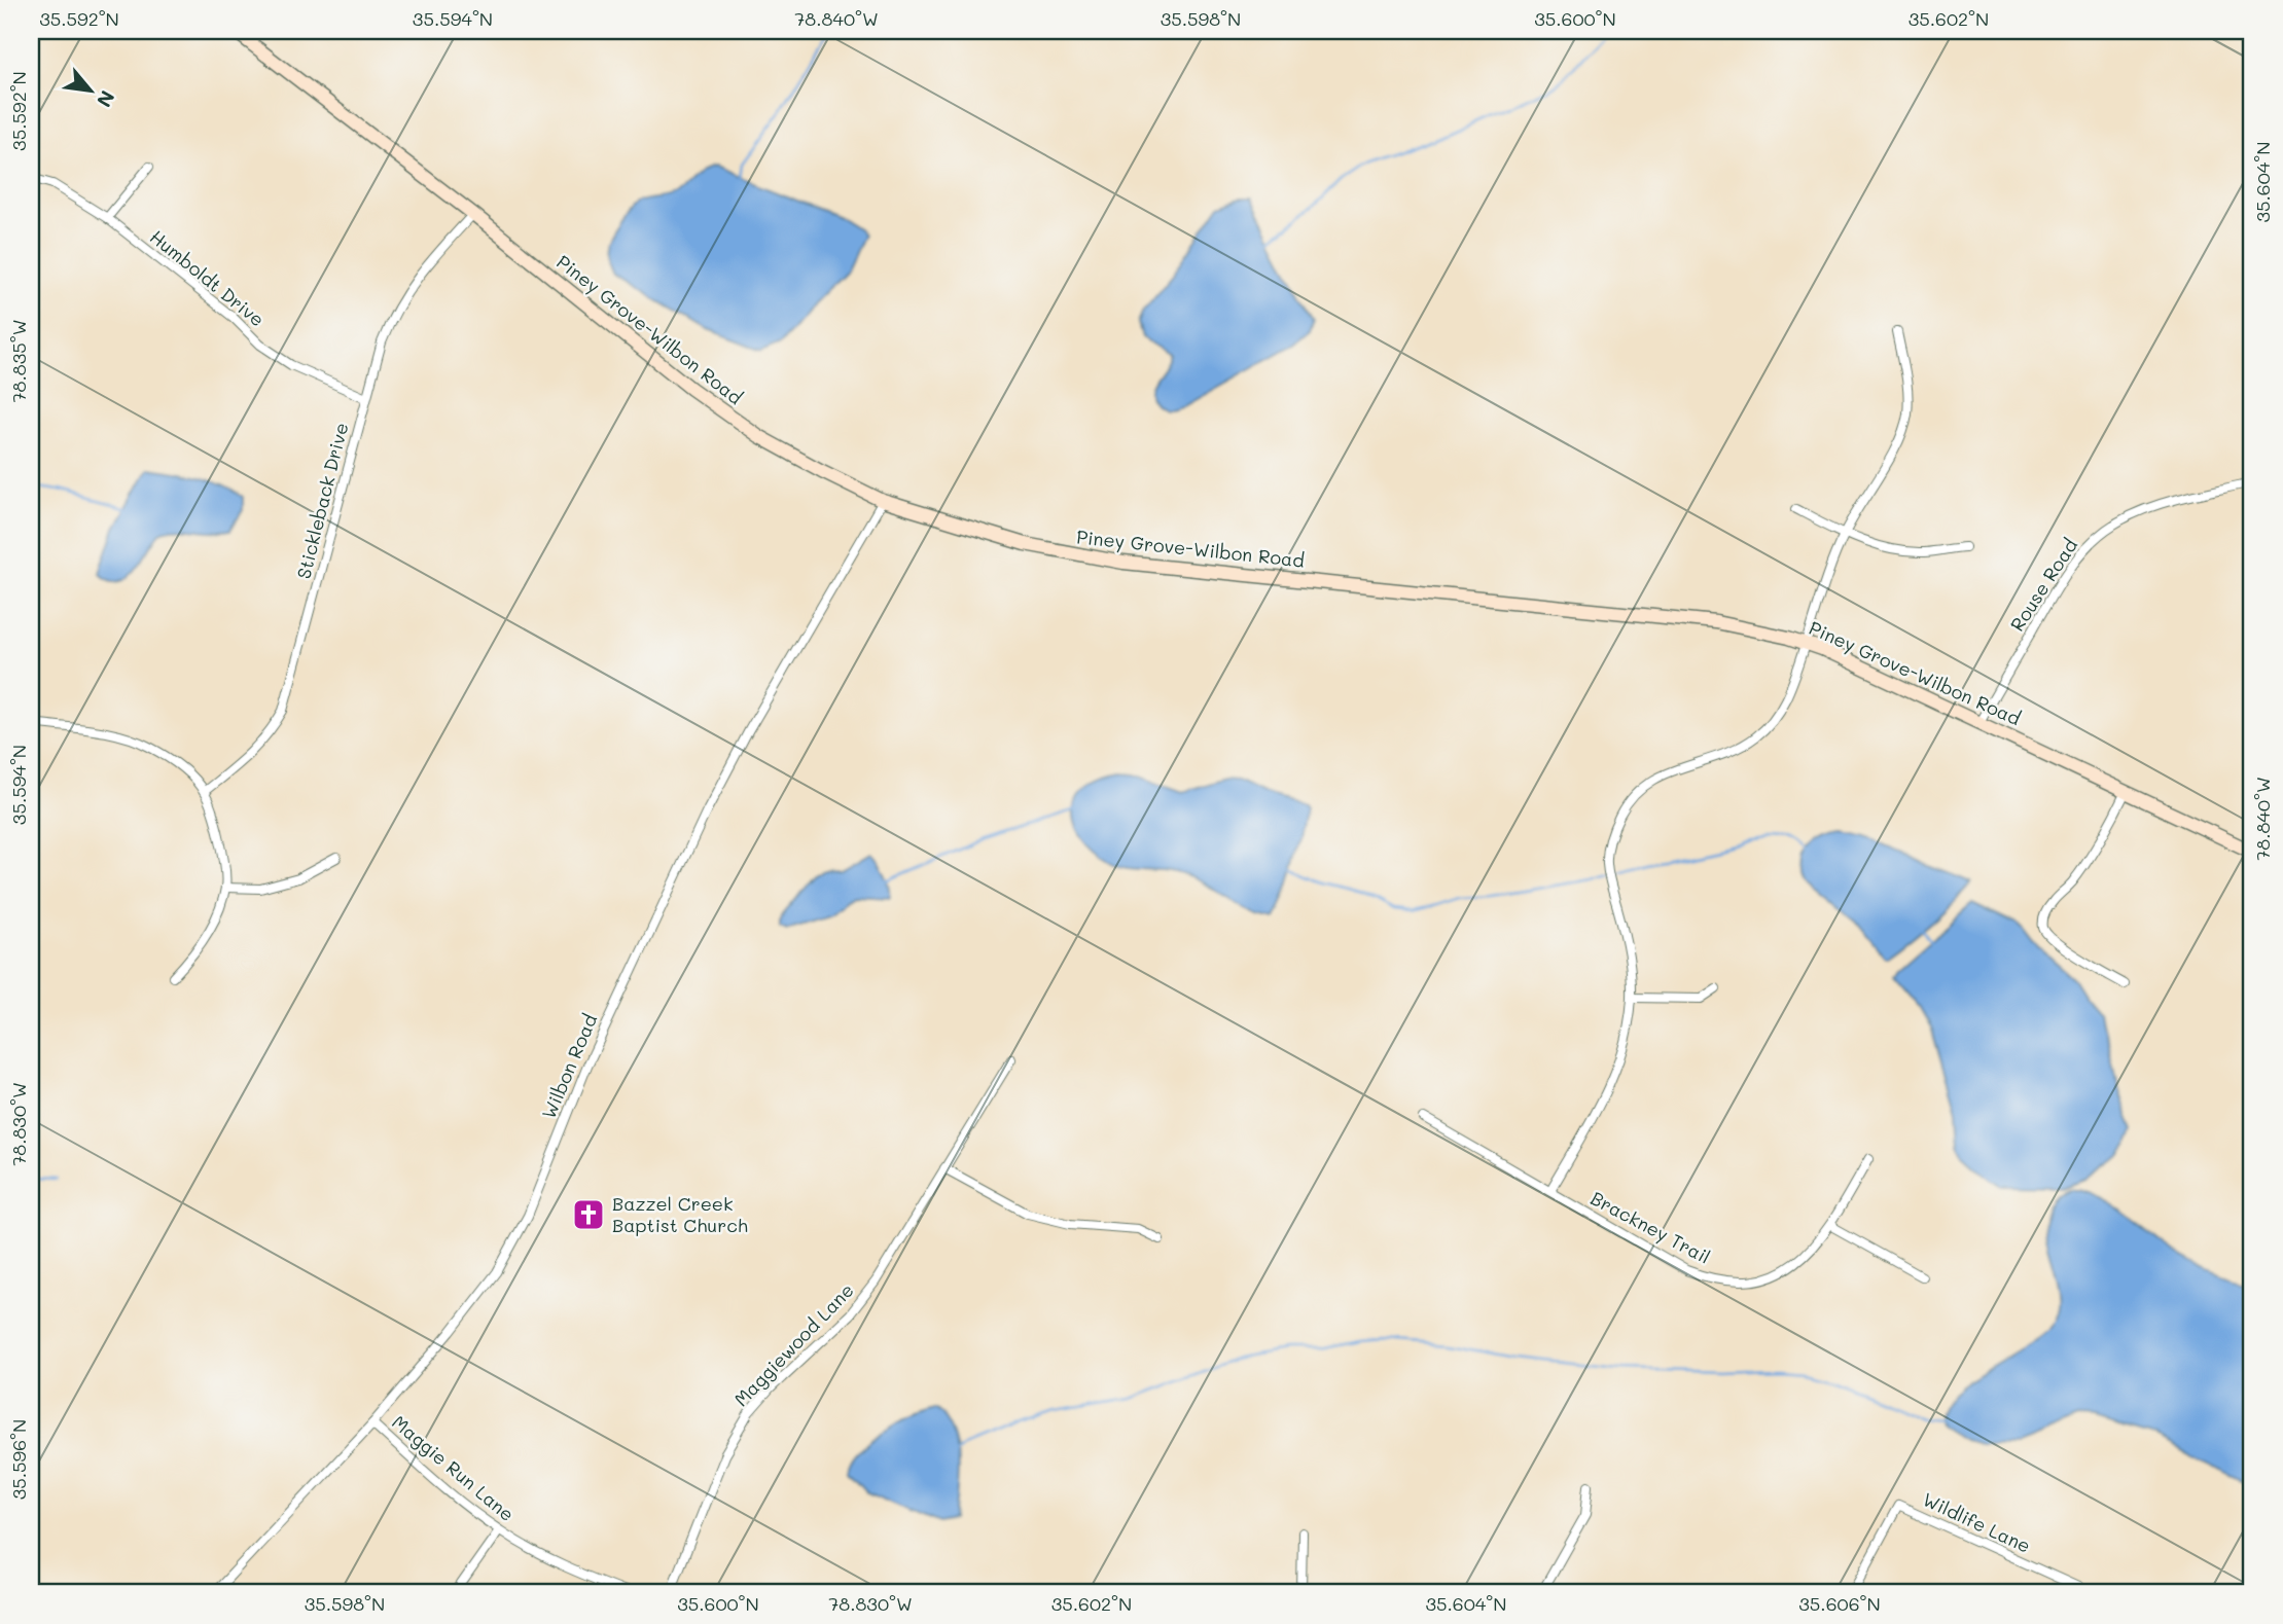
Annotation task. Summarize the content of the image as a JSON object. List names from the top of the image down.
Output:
{
  "streets": {
    "street": [
      "Humboldt Drive",
      "Piney Grove-Wilbon Road",
      "Stickleback Drive",
      "Rouse Road",
      "Wilbon Road",
      "Brackney Trail",
      "Maggiewood Lane",
      "Maggie Run Lane",
      "Wildlife Lane"
    ]
  },
  "crossings": [
    ["Humboldt Drive", "Stickleback Drive"],
    ["Piney Grove-Wilbon Road", "Stickleback Drive"],
    ["Piney Grove-Wilbon Road", "Rouse Road"],
    ["Piney Grove-Wilbon Road", "Wilbon Road"],
    ["Wilbon Road", "Maggie Run Lane"]
  ],
  "places": {
    "church": ["Bazzel Creek Baptist Church"]
  },
  "north": "bottom right",
  "coordinates": [
    "35.592°N",
    "35.594°N",
    "78.840°W",
    "35.598°N",
    "35.600°N",
    "35.602°N",
    "35.604°N",
    "78.835°W",
    "78.830°W",
    "35.596°N",
    "35.606°N"
  ]
}
